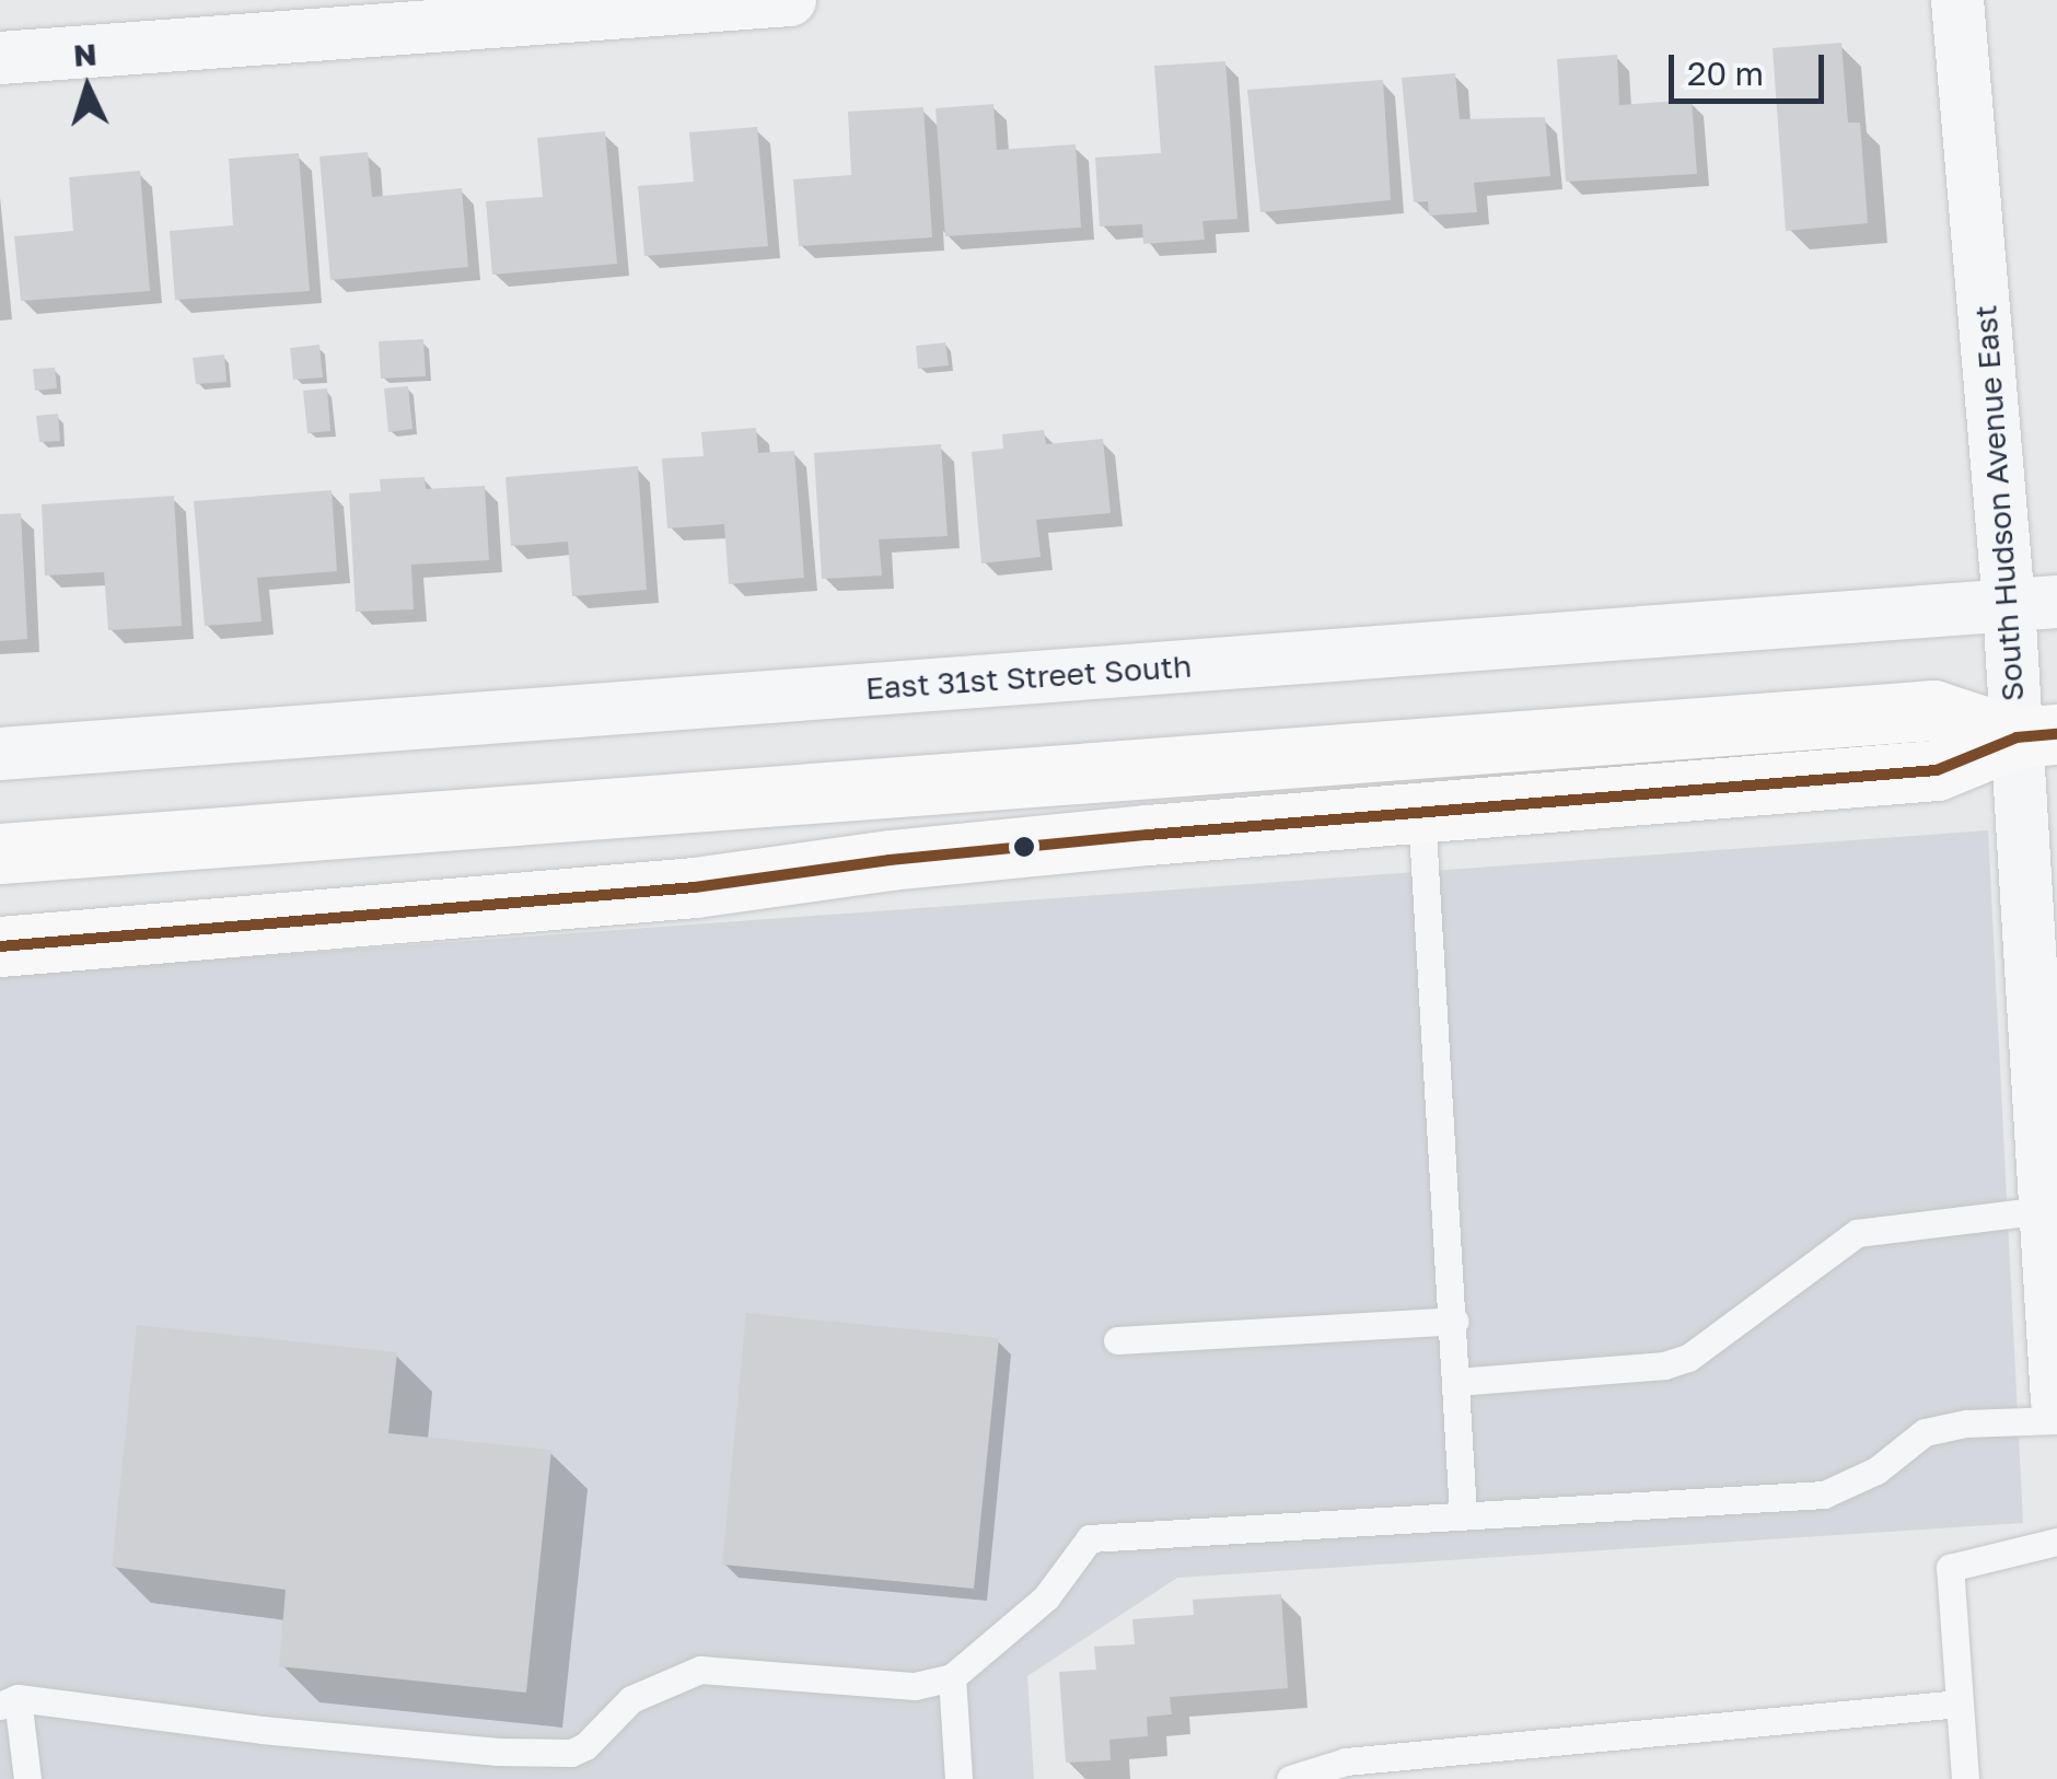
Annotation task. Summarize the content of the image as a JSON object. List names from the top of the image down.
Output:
{
  "streets": {
    "street": ["South Hudson Avenue East", "East 31st Street South"]
  },
  "crossings": [
    ["South Hudson Avenue East", "East 31st Street South"]
  ],
  "scale_bar": "20 m",
  "north": "top"
}
